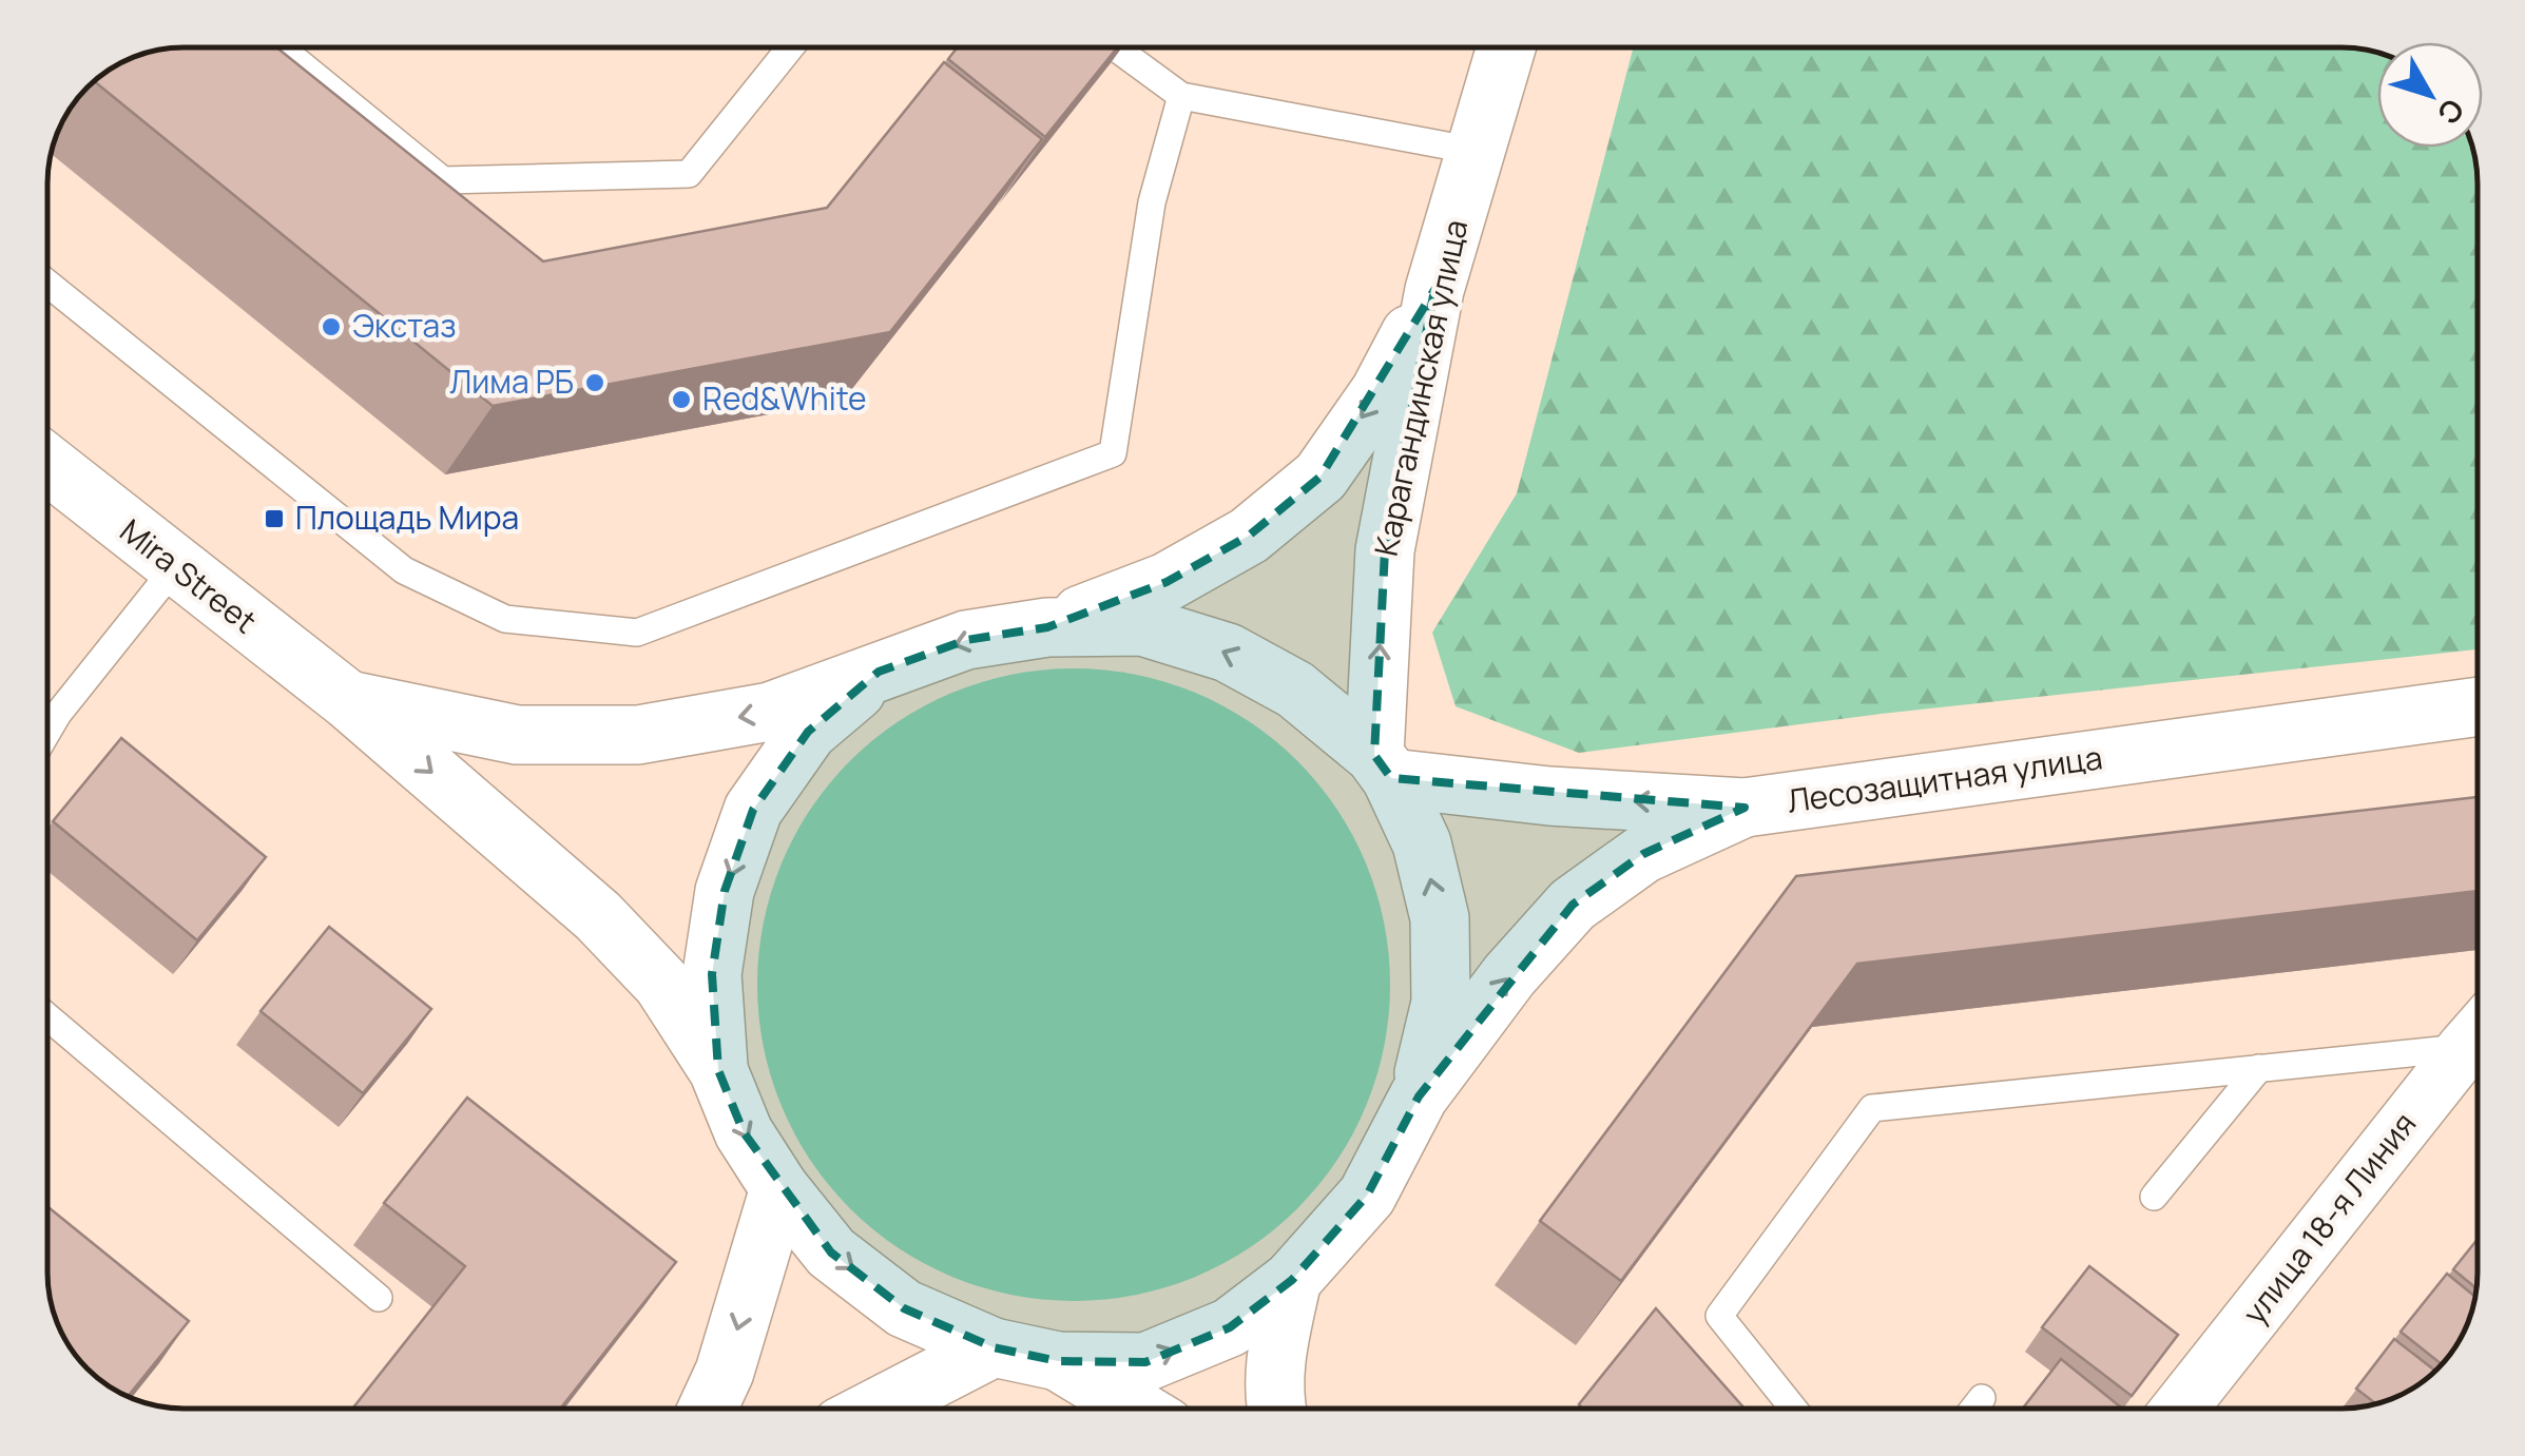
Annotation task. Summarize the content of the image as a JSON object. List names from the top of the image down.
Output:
{
  "streets": {
    "main road": ["Карагандинская улица", "Mira Street", "Лесозащитная улица"],
    "street": ["улица 18-я Линия"]
  },
  "crossings": [
    ["Карагандинская улица", "Лесозащитная улица"]
  ],
  "one_way": ["Карагандинская улица", "Mira Street"],
  "places": {
    "other": ["Экстаз", "Лима РБ", "Red&White"],
    "transit": ["Площадь Мира"]
  },
  "north": "bottom right"
}
